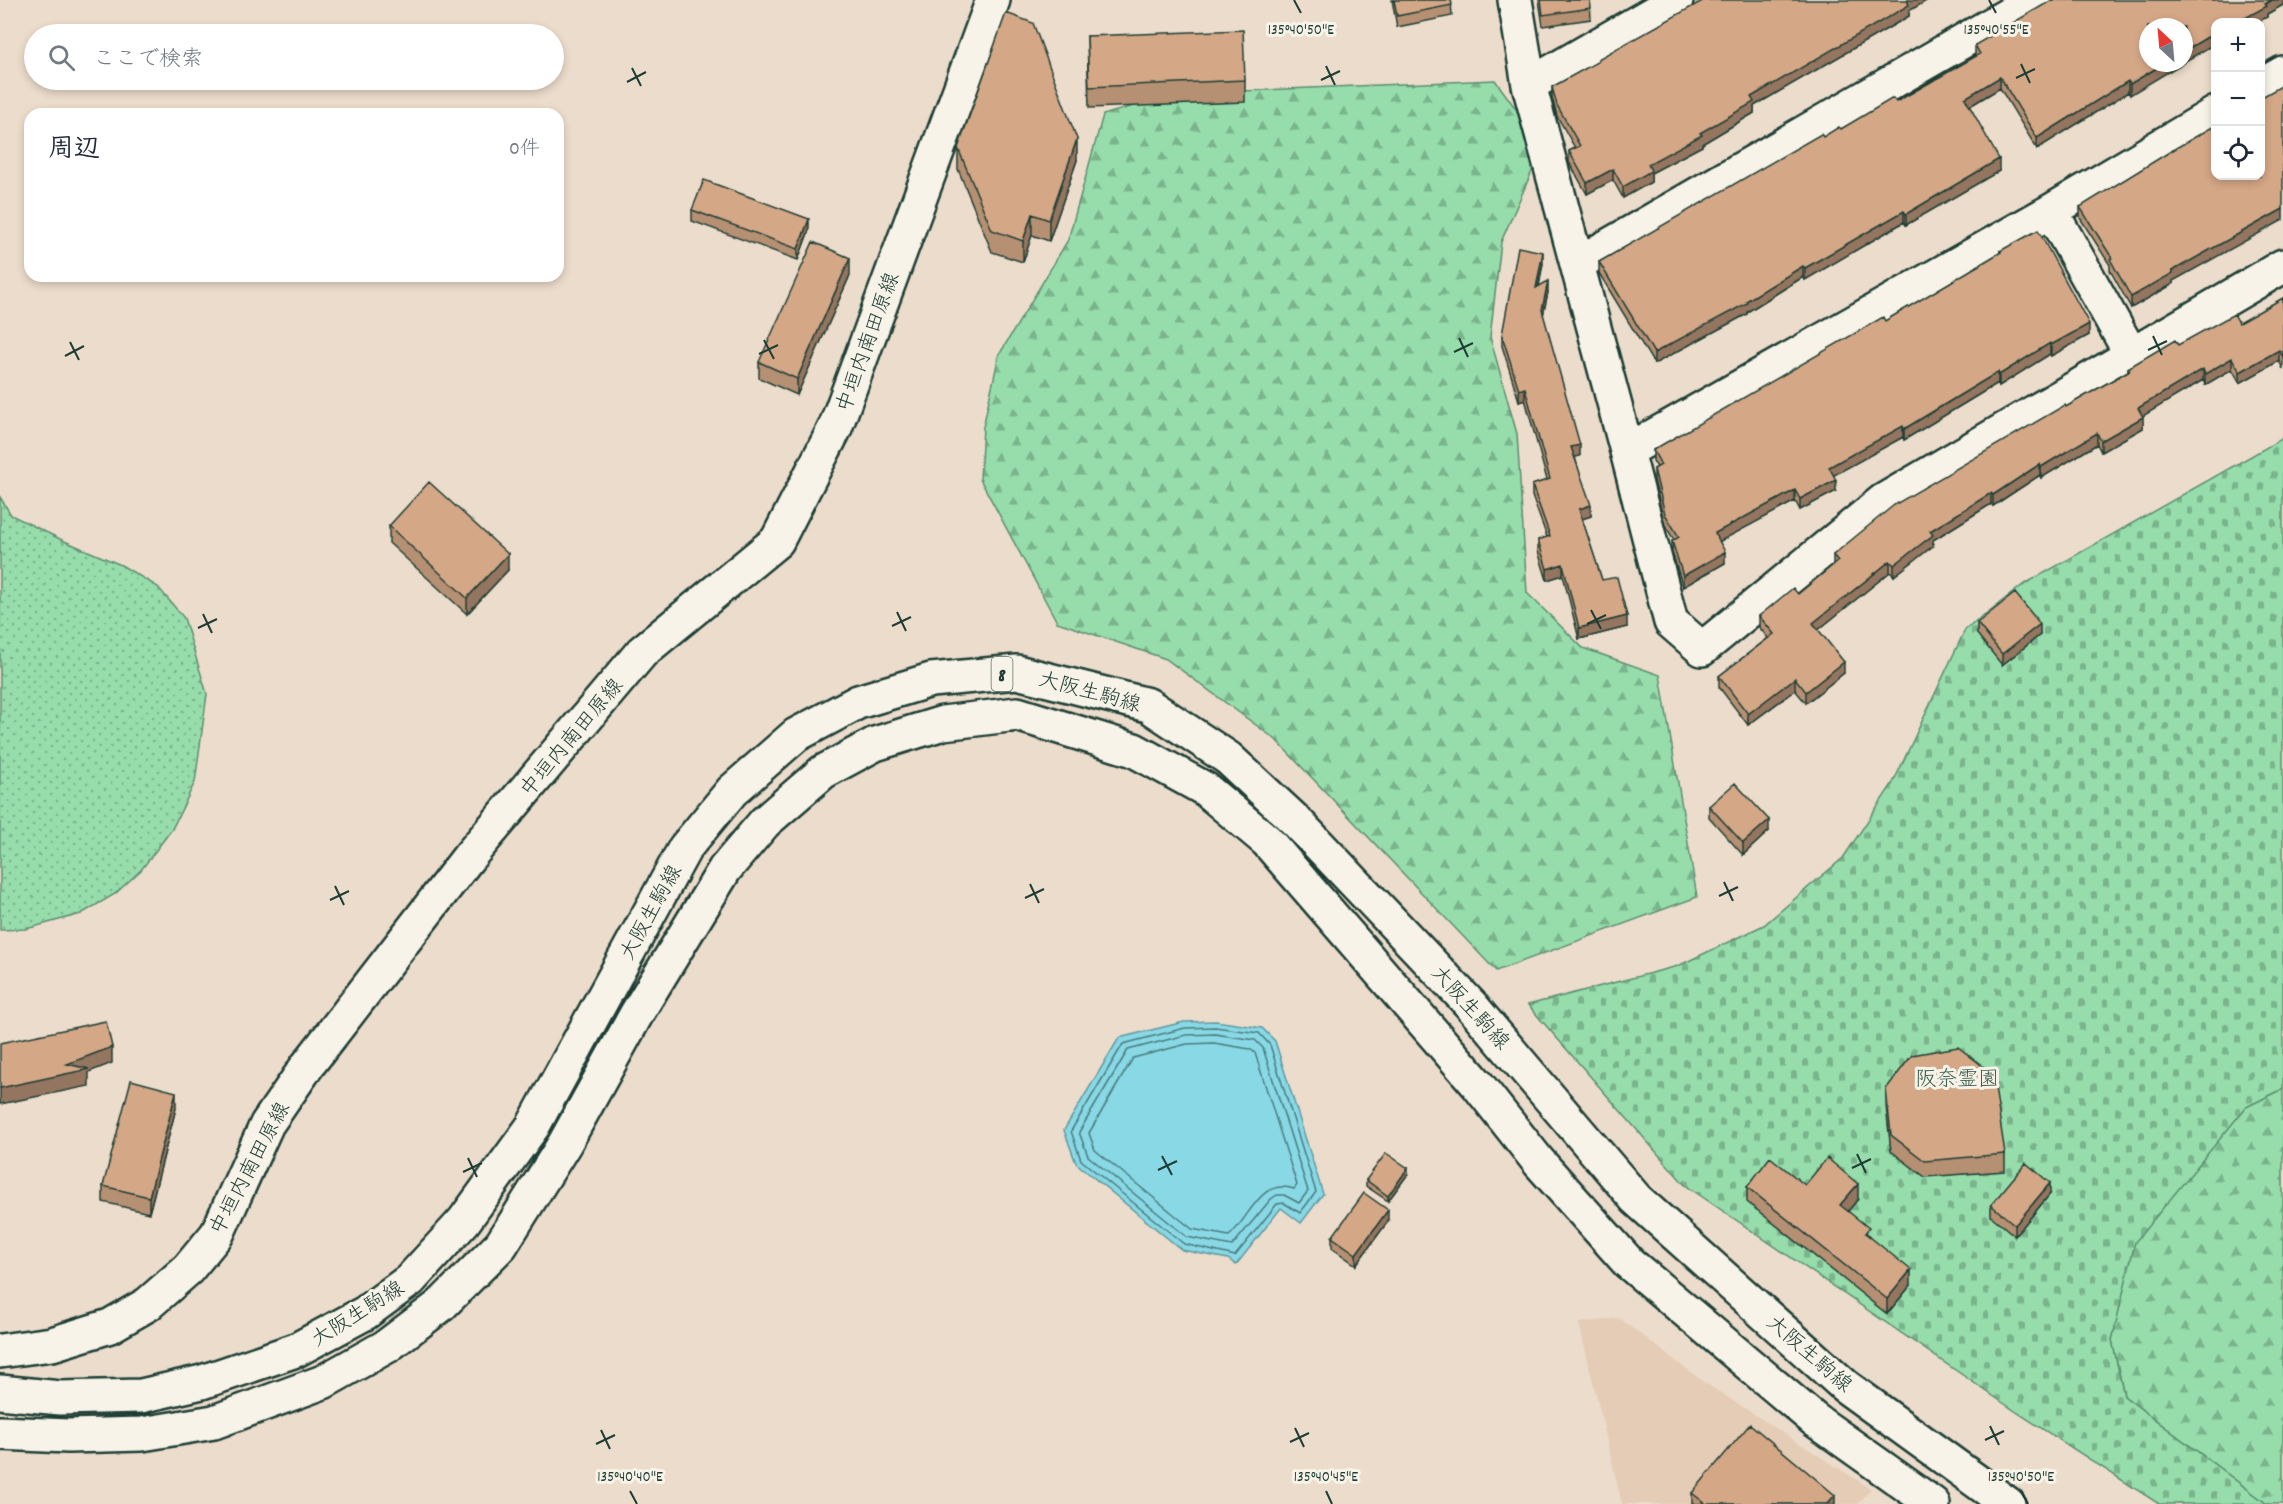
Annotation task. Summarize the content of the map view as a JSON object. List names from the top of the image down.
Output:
{
  "streets": {
    "main road": ["中垣内南田原線", "8", "大阪生駒線"]
  },
  "parks": ["阪奈霊園"],
  "north": "top left",
  "page": {
    "map_buttons": ["+", "−"],
    "search": "ここで検索",
    "heading": ["周辺", "0件"]
  },
  "coordinates": [
    "135°40'50\"E",
    "135°40'55\"E",
    "135°40'40\"E",
    "135°40'45\"E"
  ]
}
